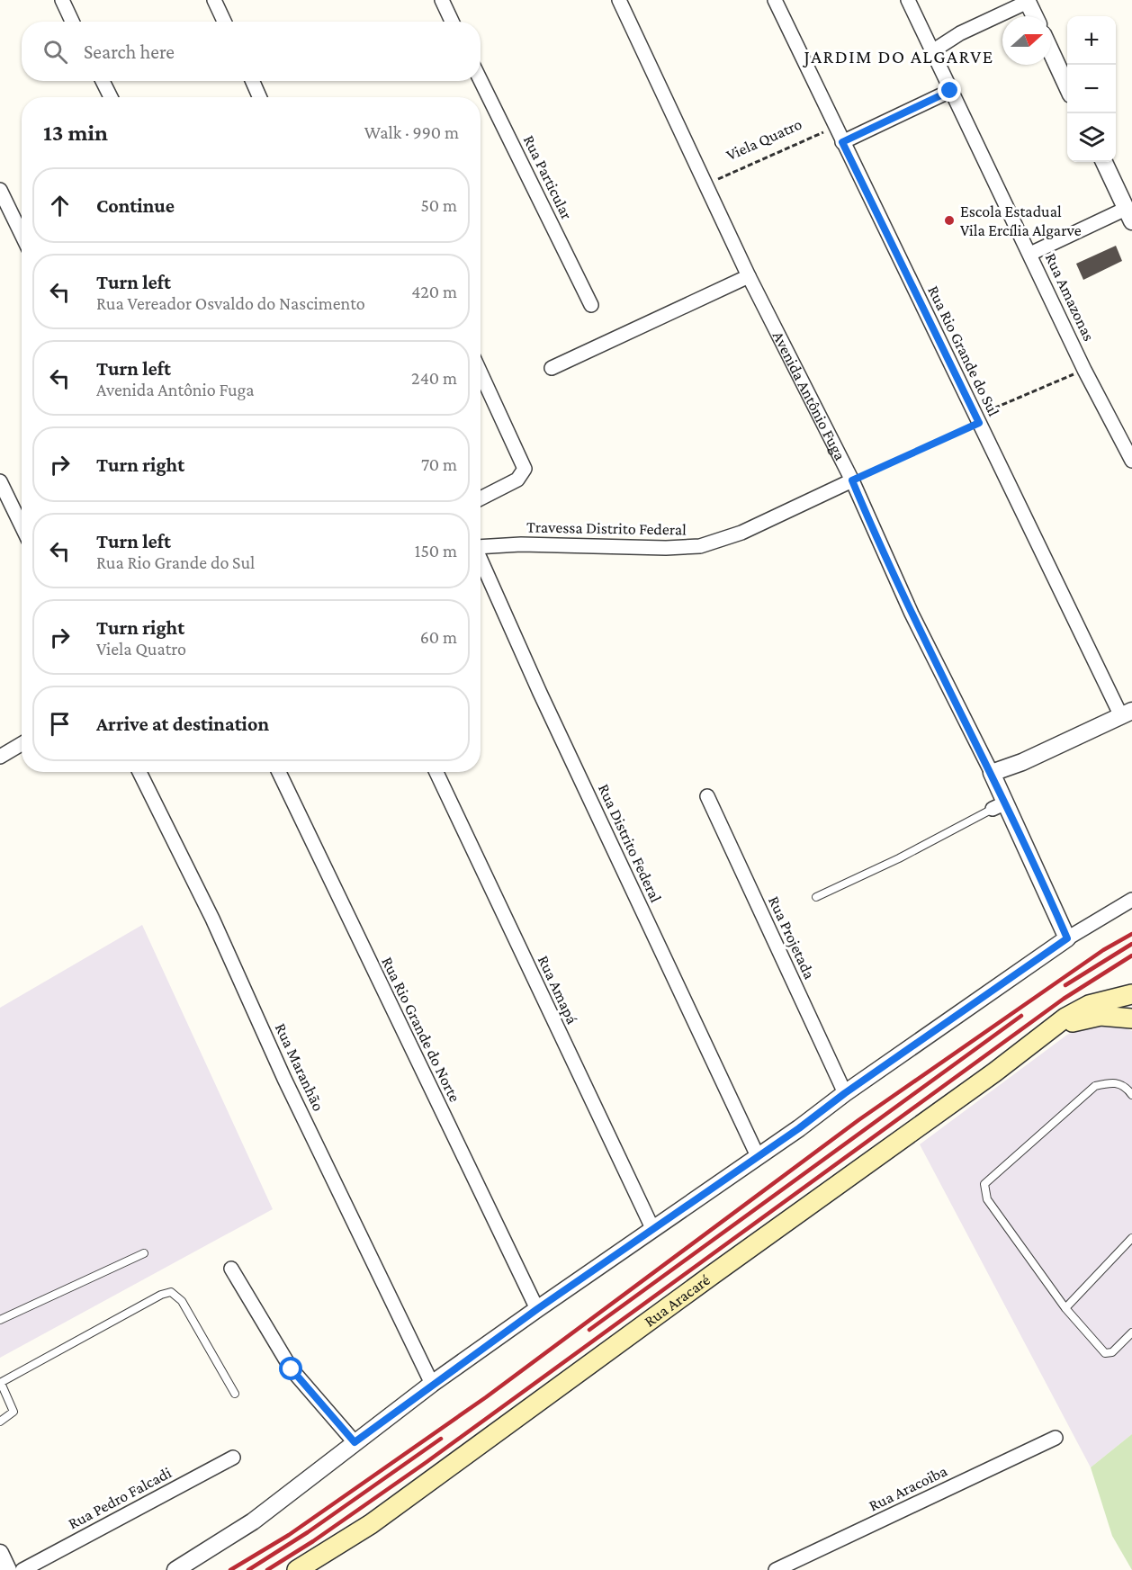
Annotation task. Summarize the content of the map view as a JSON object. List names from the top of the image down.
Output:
{
  "streets": {
    "main road": ["Rua Aracaré"],
    "street": [
      "Rua Particular",
      "Rua Amazonas",
      "Rua Rio Grande do Sul",
      "Avenida Antônio Fuga",
      "Travessa Distrito Federal",
      "Rua Distrito Federal",
      "Rua Projetada",
      "Rua Amapá",
      "Rua Rio Grande do Norte",
      "Rua Maranhão",
      "Rua Aracoiba",
      "Rua Pedro Falcadi"
    ],
    "path": ["Viela Quatro"]
  },
  "crossings": [
    ["Viela Quatro", "Rua Rio Grande do Sul"],
    ["Viela Quatro", "Avenida Antônio Fuga"],
    ["Avenida Antônio Fuga", "Travessa Distrito Federal"]
  ],
  "districts": ["JARDIM DO ALGARVE"],
  "places": ["Escola Estadual Vila Ercília Algarve"],
  "north": "right",
  "page": {
    "map_buttons": ["+", "−"],
    "search": "Search here",
    "heading": ["13 min", "Walk · 990 m"],
    "list": [
      ["Continue", "50 m"],
      ["Turn left", "Rua Vereador Osvaldo do Nascimento", "420 m"],
      ["Turn left", "Avenida Antônio Fuga", "240 m"],
      ["Turn right", "70 m"],
      ["Turn left", "Rua Rio Grande do Sul", "150 m"],
      ["Turn right", "Viela Quatro", "60 m"],
      "Arrive at destination"
    ]
  }
}
